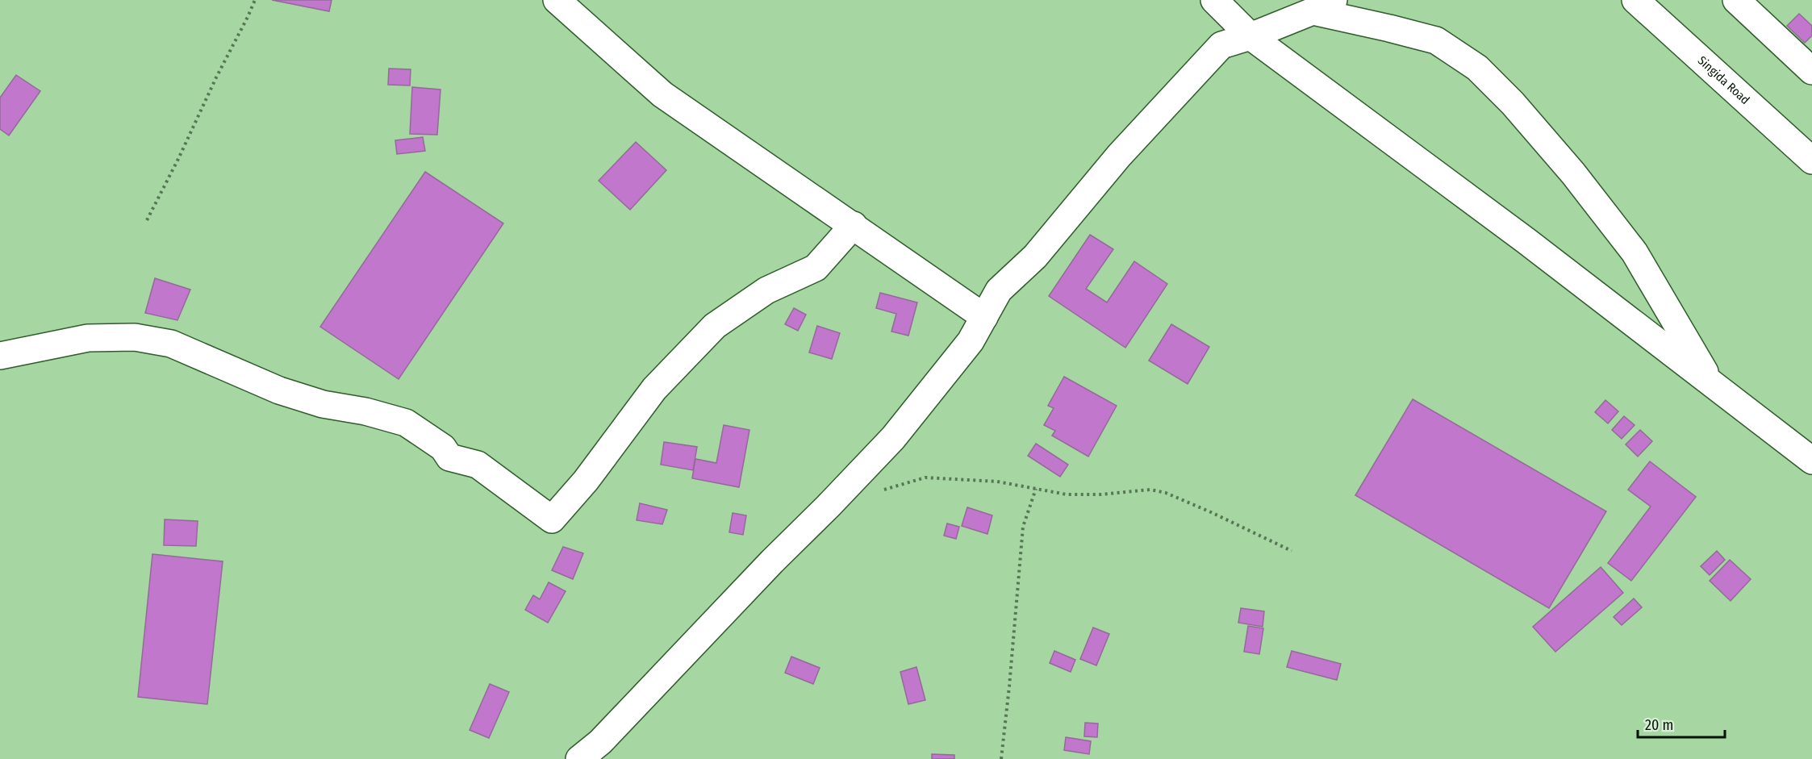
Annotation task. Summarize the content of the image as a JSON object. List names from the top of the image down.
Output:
{
  "streets": {
    "main road": ["Singida Road"]
  },
  "scale_bar": "20 m"
}
